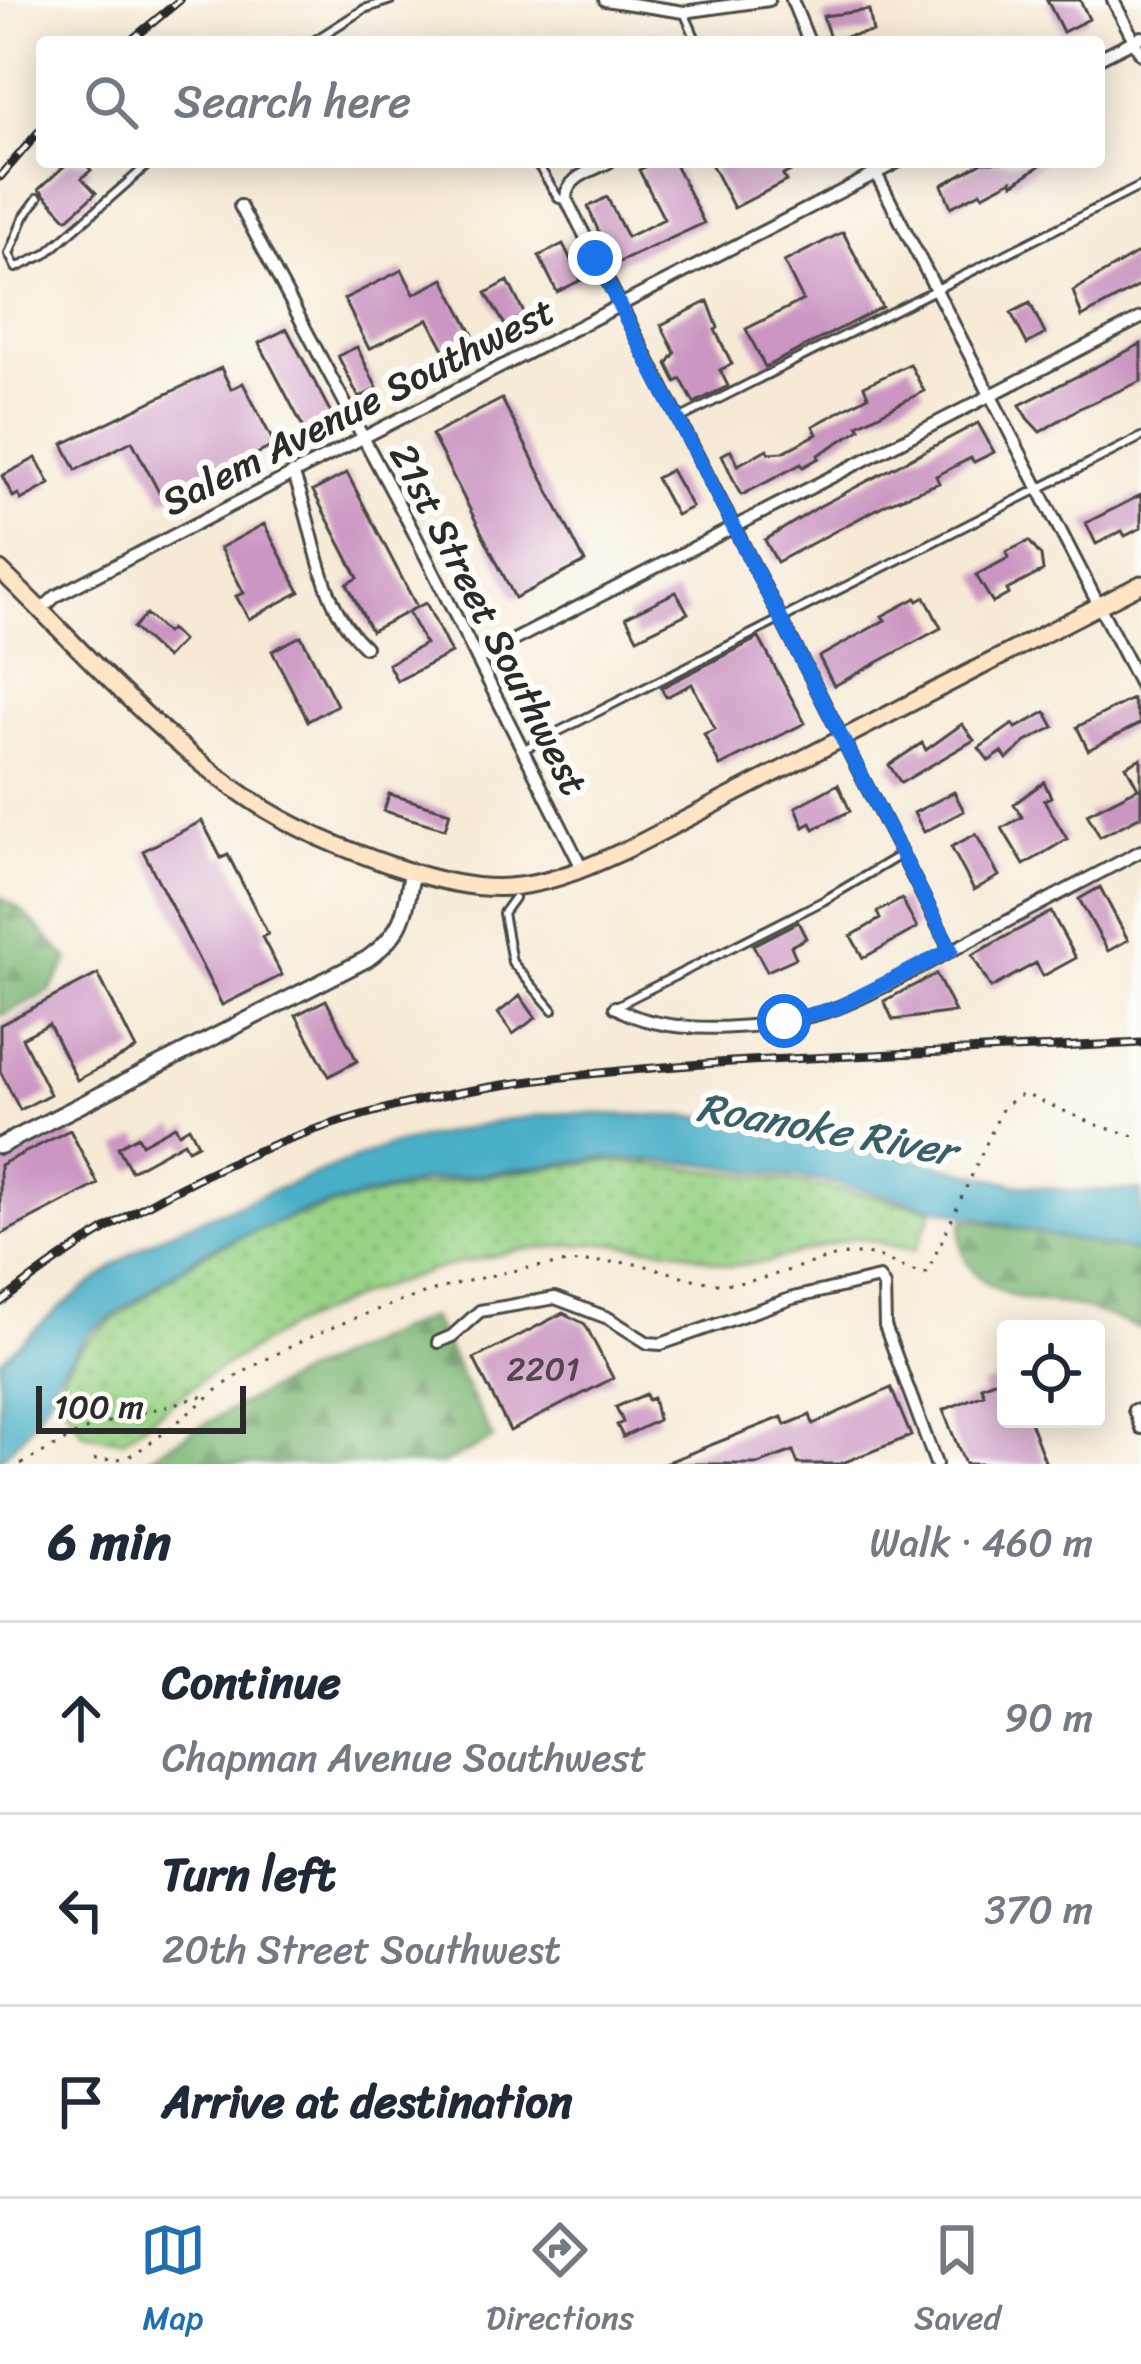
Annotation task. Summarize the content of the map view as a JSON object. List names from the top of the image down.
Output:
{
  "streets": {
    "street": ["Salem Avenue Southwest", "21st Street Southwest"]
  },
  "crossings": [
    ["Salem Avenue Southwest", "21st Street Southwest"]
  ],
  "water": ["Roanoke River"],
  "house_numbers": ["2201"],
  "scale_bar": "100 m",
  "page": {
    "search": "Search here",
    "scale": "100 m",
    "heading": ["6 min", "Walk · 460 m"],
    "list": [
      ["Continue", "Chapman Avenue Southwest", "90 m"],
      ["Turn left", "20th Street Southwest", "370 m"],
      "Arrive at destination"
    ],
    "nav": ["Map", "Directions", "Saved"]
  }
}
